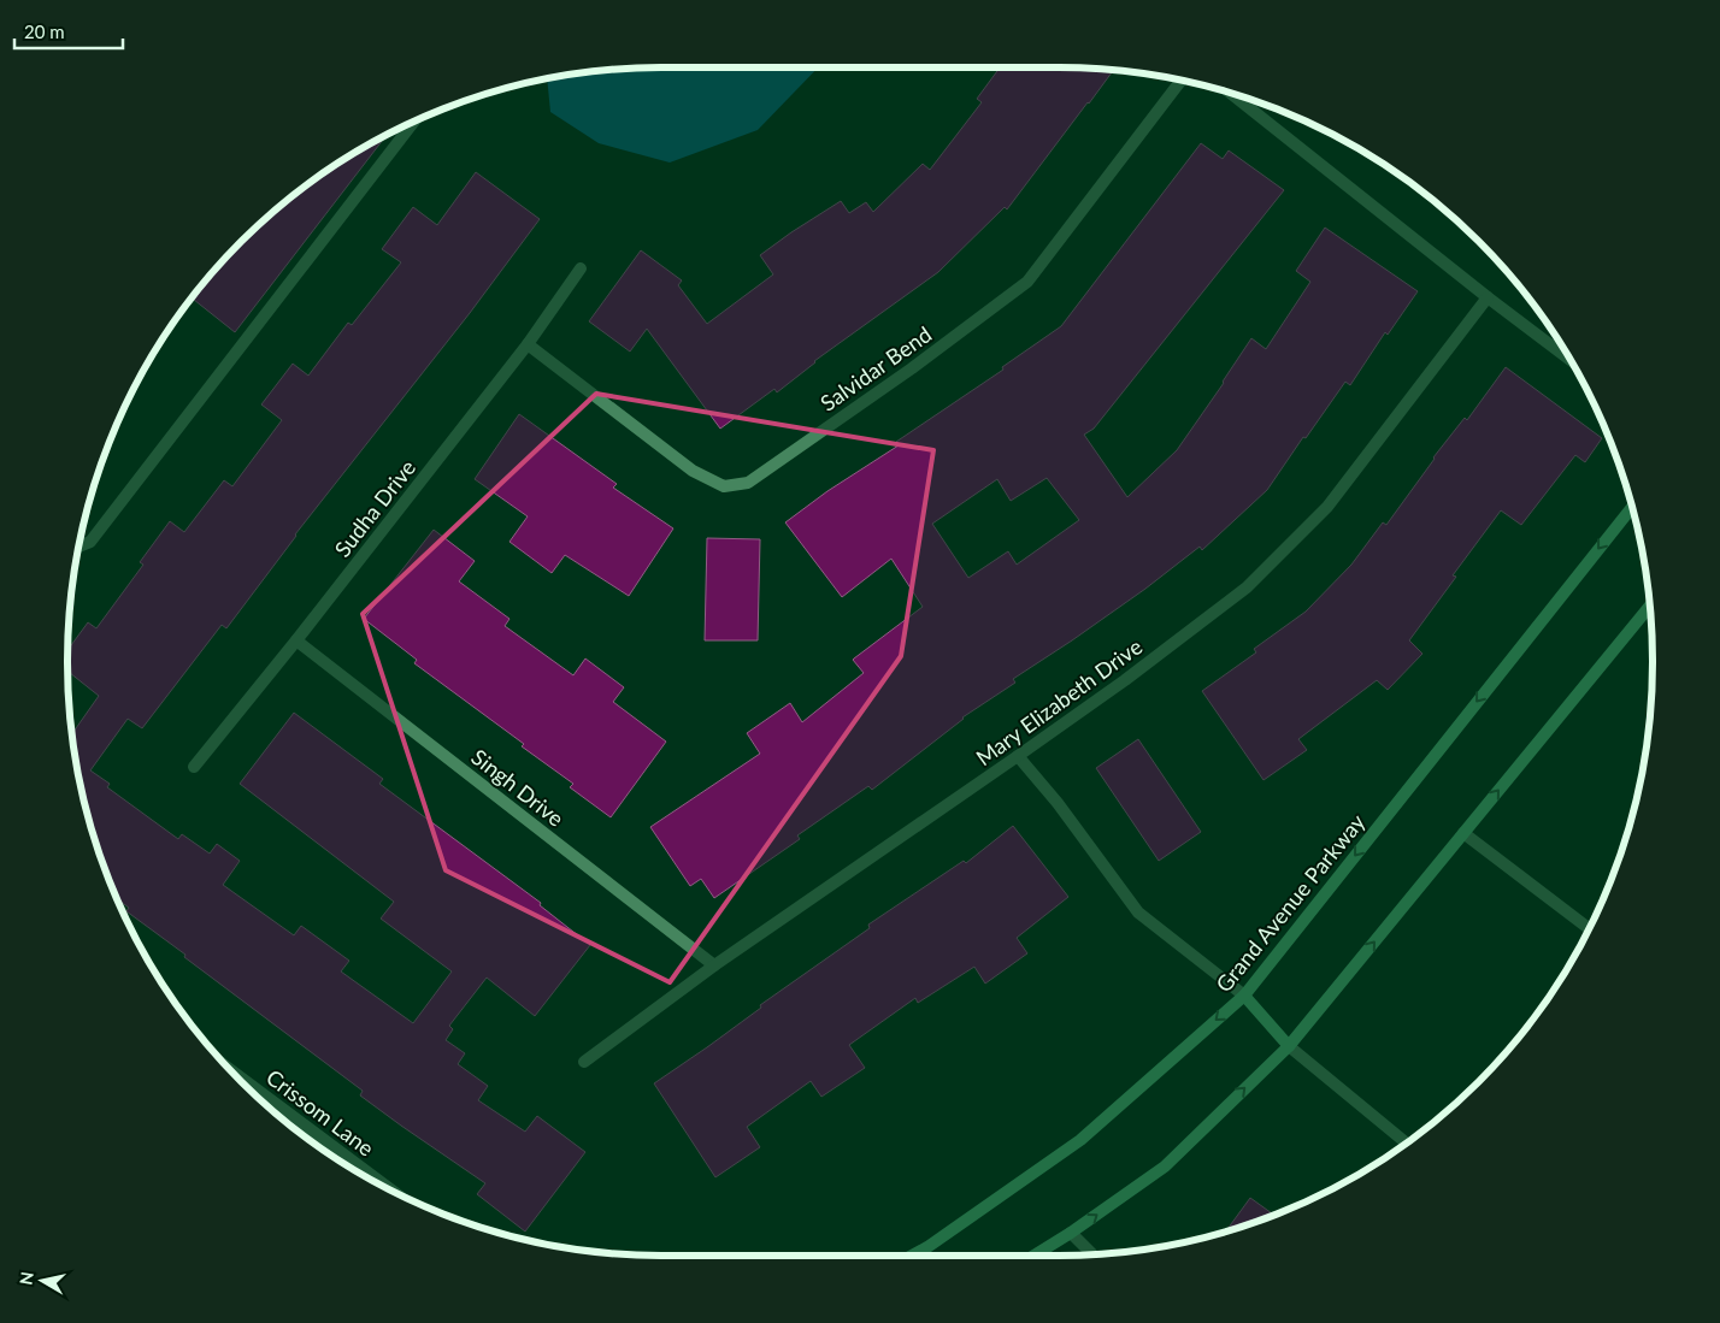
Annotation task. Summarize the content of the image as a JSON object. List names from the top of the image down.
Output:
{
  "streets": {
    "street": [
      "Salvidar Bend",
      "Sudha Drive",
      "Mary Elizabeth Drive",
      "Singh Drive",
      "Grand Avenue Parkway",
      "Crissom Lane"
    ]
  },
  "crossings": [
    ["Salvidar Bend", "Sudha Drive"],
    ["Sudha Drive", "Singh Drive"],
    ["Mary Elizabeth Drive", "Singh Drive"]
  ],
  "scale_bar": "20 m",
  "north": "left"
}
